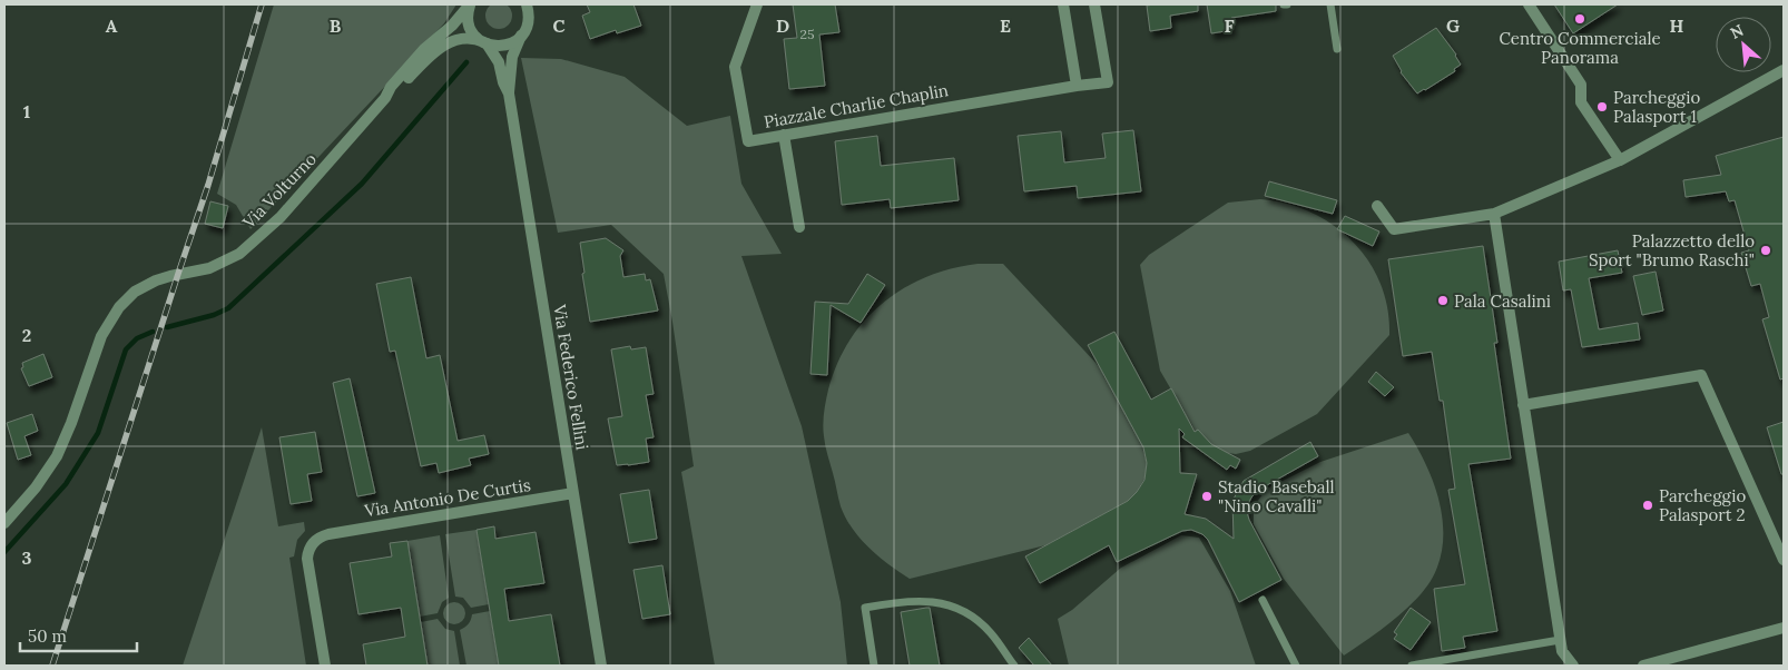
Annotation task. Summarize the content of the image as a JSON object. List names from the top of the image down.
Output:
{
  "streets": {
    "street": [
      "Piazzale Charlie Chaplin",
      "Via Volturno",
      "Via Federico Fellini",
      "Via Antonio De Curtis"
    ]
  },
  "crossings": [
    ["Via Volturno", "Via Federico Fellini"],
    ["Via Federico Fellini", "Via Antonio De Curtis"]
  ],
  "places": [
    "Centro Commerciale Panorama",
    "Parcheggio Palasport 1",
    "Palazzetto dello Sport \"Brumo Raschi\"",
    "Pala Casalini",
    "Stadio Baseball \"Nino Cavalli\"",
    "Parcheggio Palasport 2"
  ],
  "house_numbers": ["25"],
  "scale_bar": "50 m",
  "north": "top left",
  "grid": {
    "columns": [
      "A",
      "B",
      "C",
      "D",
      "E",
      "F",
      "G",
      "H"
    ],
    "rows": ["1", "2", "3"]
  }
}
